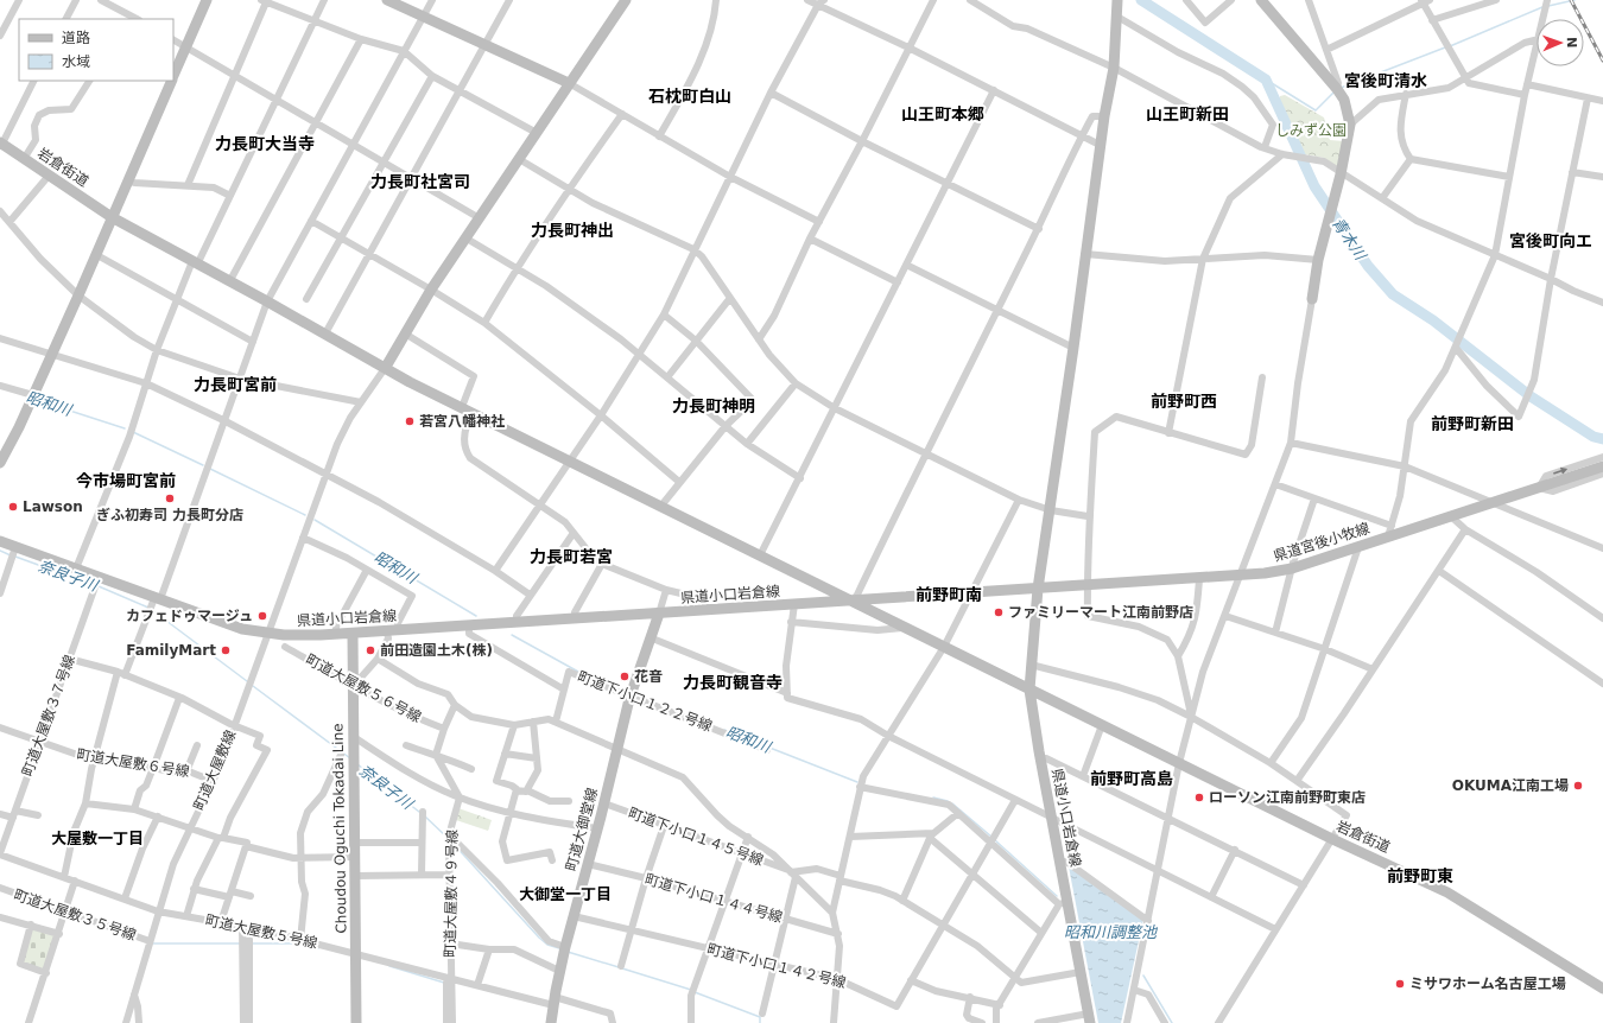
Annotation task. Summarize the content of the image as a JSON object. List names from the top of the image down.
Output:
{
  "streets": {
    "street": [
      "岩倉街道",
      "県道宮後小牧線",
      "県道小口岩倉線",
      "町道大屋敷５６号線",
      "町道下小口１２２号線",
      "町道大屋敷３７号線",
      "町道大屋敷６号線",
      "町道大屋敷線",
      "Choudou Oguchi Tokadai Line",
      "町道大御堂線",
      "町道下小口１４５号線",
      "町道大屋敷４９号線",
      "町道下小口１４４号線",
      "町道大屋敷３５号線",
      "町道大屋敷５号線",
      "町道下小口１４２号線"
    ]
  },
  "crossings": [
    ["岩倉街道", "県道小口岩倉線"],
    ["岩倉街道", "町道大屋敷線"],
    ["県道宮後小牧線", "県道小口岩倉線"],
    ["県道小口岩倉線", "町道大屋敷３７号線"],
    ["県道小口岩倉線", "町道大屋敷線"],
    ["県道小口岩倉線", "Choudou Oguchi Tokadai Line"],
    ["県道小口岩倉線", "町道大御堂線"],
    ["町道大屋敷５６号線", "Choudou Oguchi Tokadai Line"],
    ["町道下小口１２２号線", "町道大御堂線"],
    ["町道大屋敷３７号線", "町道大屋敷６号線"],
    ["町道大屋敷３７号線", "町道大屋敷５号線"],
    ["町道大屋敷６号線", "町道大屋敷線"],
    ["町道大屋敷線", "町道大屋敷３５号線"],
    ["町道大屋敷線", "町道大屋敷５号線"],
    ["Choudou Oguchi Tokadai Line", "町道大屋敷５号線"],
    ["町道大御堂線", "町道下小口１４５号線"],
    ["町道大御堂線", "町道下小口１４４号線"],
    ["町道大御堂線", "町道大屋敷５号線"],
    ["町道大御堂線", "町道下小口１４２号線"],
    ["町道大屋敷４９号線", "町道大屋敷５号線"]
  ],
  "districts": [
    "宮後町清水",
    "石枕町白山",
    "山王町本郷",
    "山王町新田",
    "力長町大当寺",
    "力長町社宮司",
    "力長町神出",
    "宮後町向エ",
    "力長町宮前",
    "前野町西",
    "力長町神明",
    "前野町新田",
    "今市場町宮前",
    "力長町若宮",
    "前野町南",
    "力長町観音寺",
    "前野町高島",
    "大屋敷一丁目",
    "前野町東",
    "大御堂一丁目"
  ],
  "water": [
    "青木川",
    "昭和川",
    "奈良子川",
    "昭和川調整池"
  ],
  "parks": ["しみず公園"],
  "places": [
    "若宮八幡神社",
    "ぎふ初寿司 力長町分店",
    "Lawson",
    "ファミリーマート江南前野店",
    "カフェドゥマージュ",
    "FamilyMart",
    "前田造園土木(株)",
    "花音",
    "OKUMA江南工場",
    "ローソン江南前野町東店",
    "ミサワホーム名古屋工場"
  ],
  "legend": ["道路", "水域"],
  "north": "right"
}
